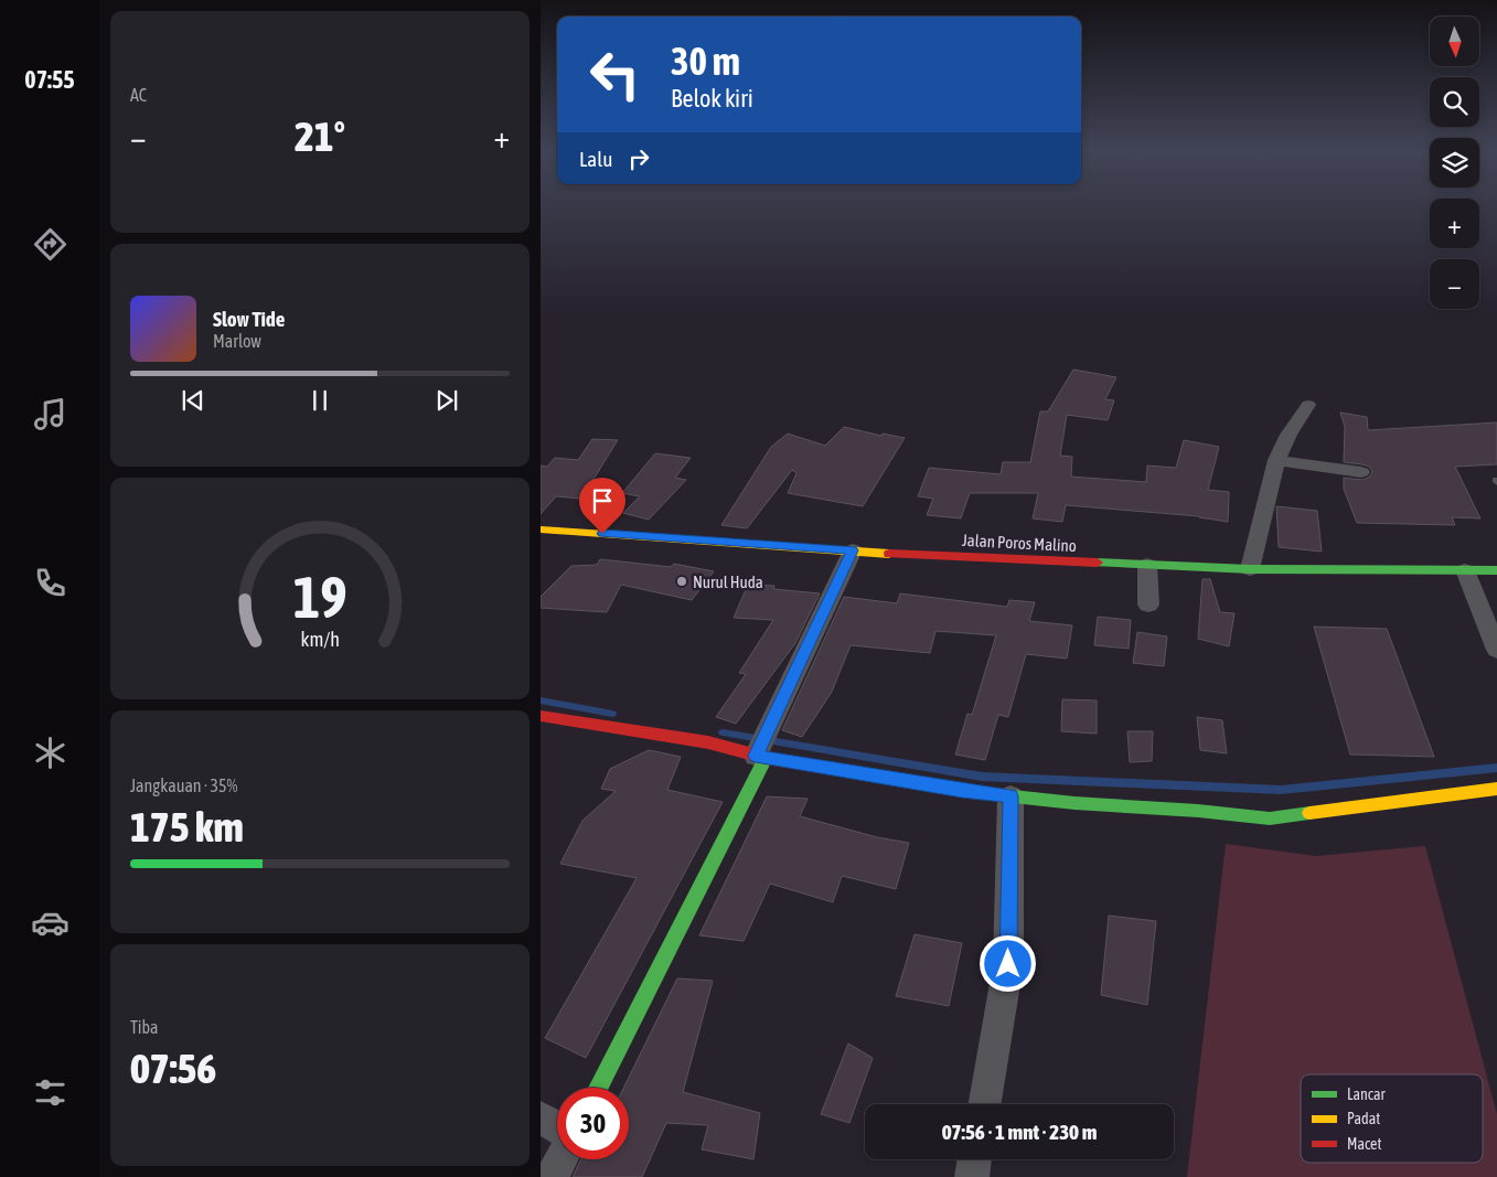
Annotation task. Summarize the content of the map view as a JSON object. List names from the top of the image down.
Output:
{
  "streets": {
    "street": ["Jalan Poros Malino"]
  },
  "places": ["Nurul Huda"],
  "legend": ["Lancar", "Padat", "Macet"],
  "north": "bottom",
  "page": {
    "tabs": "07:55",
    "tile": [
      "AC",
      ["Jangkauan · 35%", "175 km"],
      ["Tiba", "07:56"]
    ],
    "map_buttons": ["+", "−"],
    "turn": ["30 m", "Belok kiri"],
    "heat": ["−", "21°", "+"],
    "then": "Lalu",
    "song": ["Slow Tide", "Marlow"],
    "limit": "30",
    "trip": "07:56 · 1 mnt · 230 m",
    "gauge": ["19", "km/h"]
  }
}
